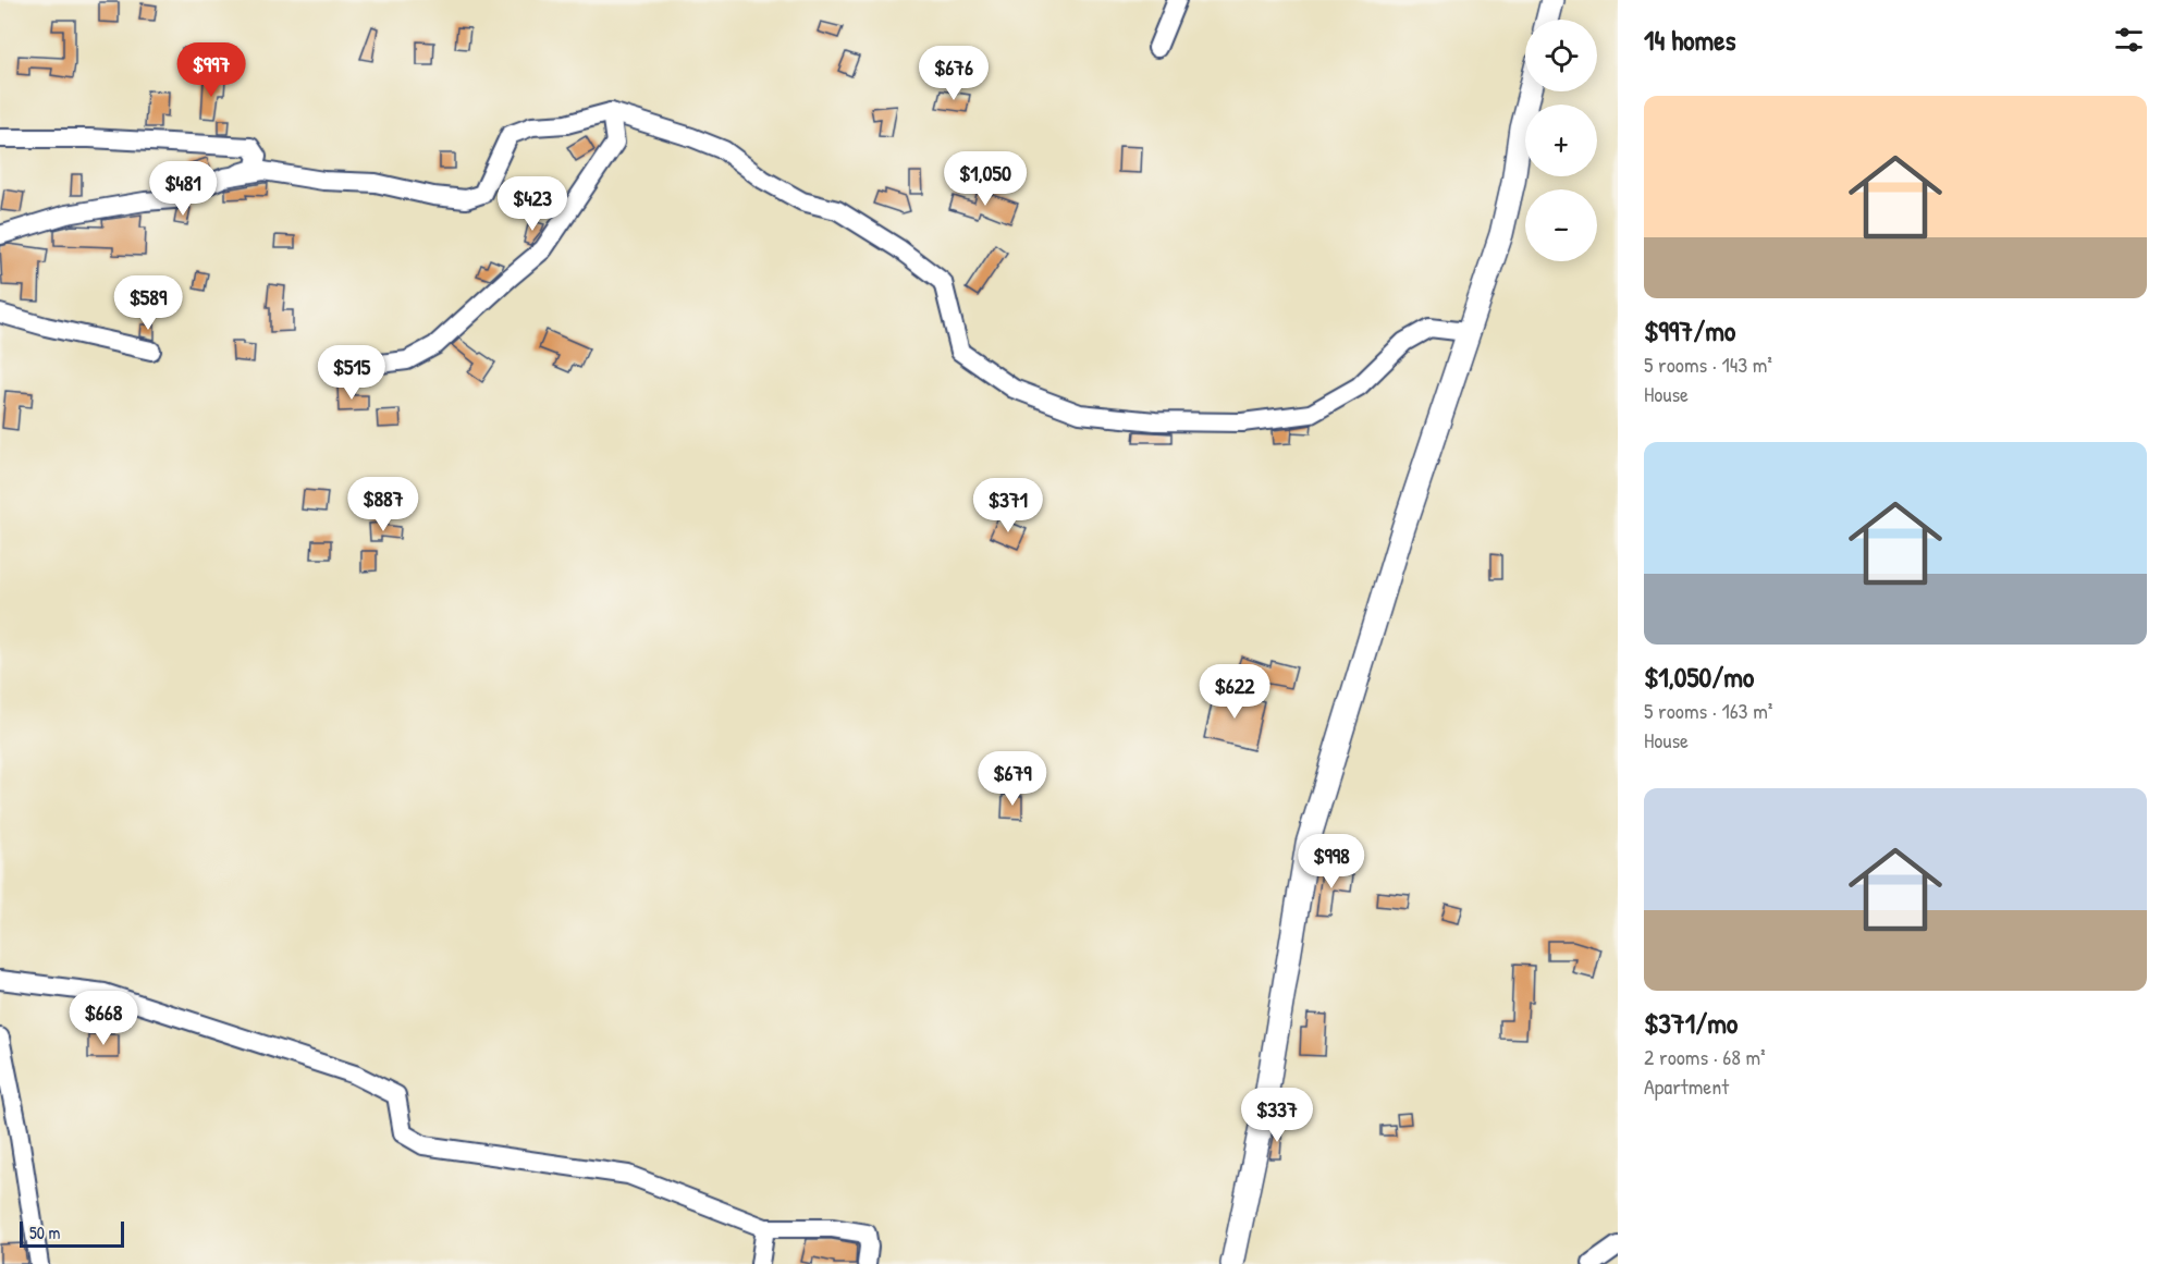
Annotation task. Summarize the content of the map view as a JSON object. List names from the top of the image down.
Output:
{
  "scale_bar": "50 m",
  "page": {
    "heading": "14 homes",
    "map_buttons": ["+", "−"],
    "price": [
      "$997",
      "$676",
      "$1,050",
      "$481",
      "$423",
      "$589",
      "$515",
      "$887",
      "$371",
      "$622",
      "$679",
      "$998",
      "$668",
      "$337"
    ],
    "list": [
      {
        "name": "$997/mo",
        "note": "5 rooms · 143 m² · House"
      },
      {
        "name": "$1,050/mo",
        "note": "5 rooms · 163 m² · House"
      },
      {
        "name": "$371/mo",
        "note": "2 rooms · 68 m² · Apartment"
      }
    ],
    "scale": "50 m"
  }
}
